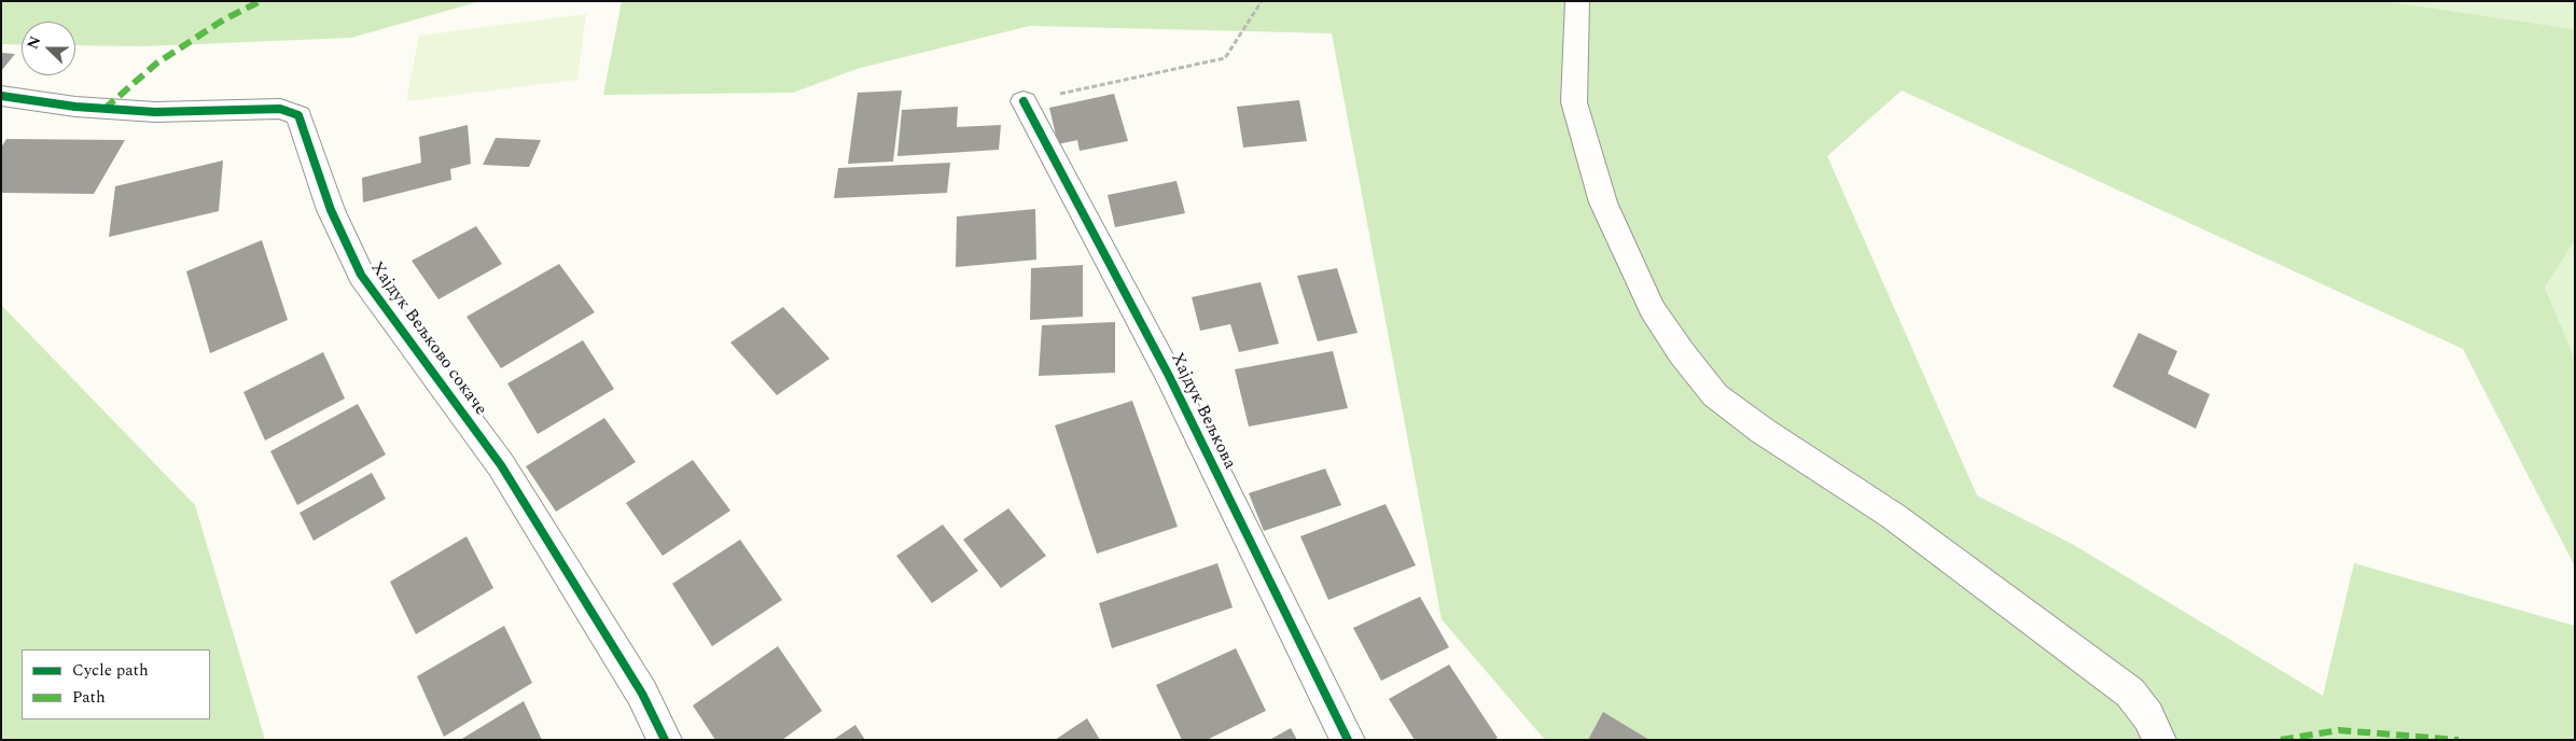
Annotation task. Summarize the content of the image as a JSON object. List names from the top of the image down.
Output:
{
  "streets": {
    "street": ["Хајдук Вељково сокаче", "Хајдук Вељкова"]
  },
  "legend": ["Cycle path", "Path"],
  "north": "left"
}
